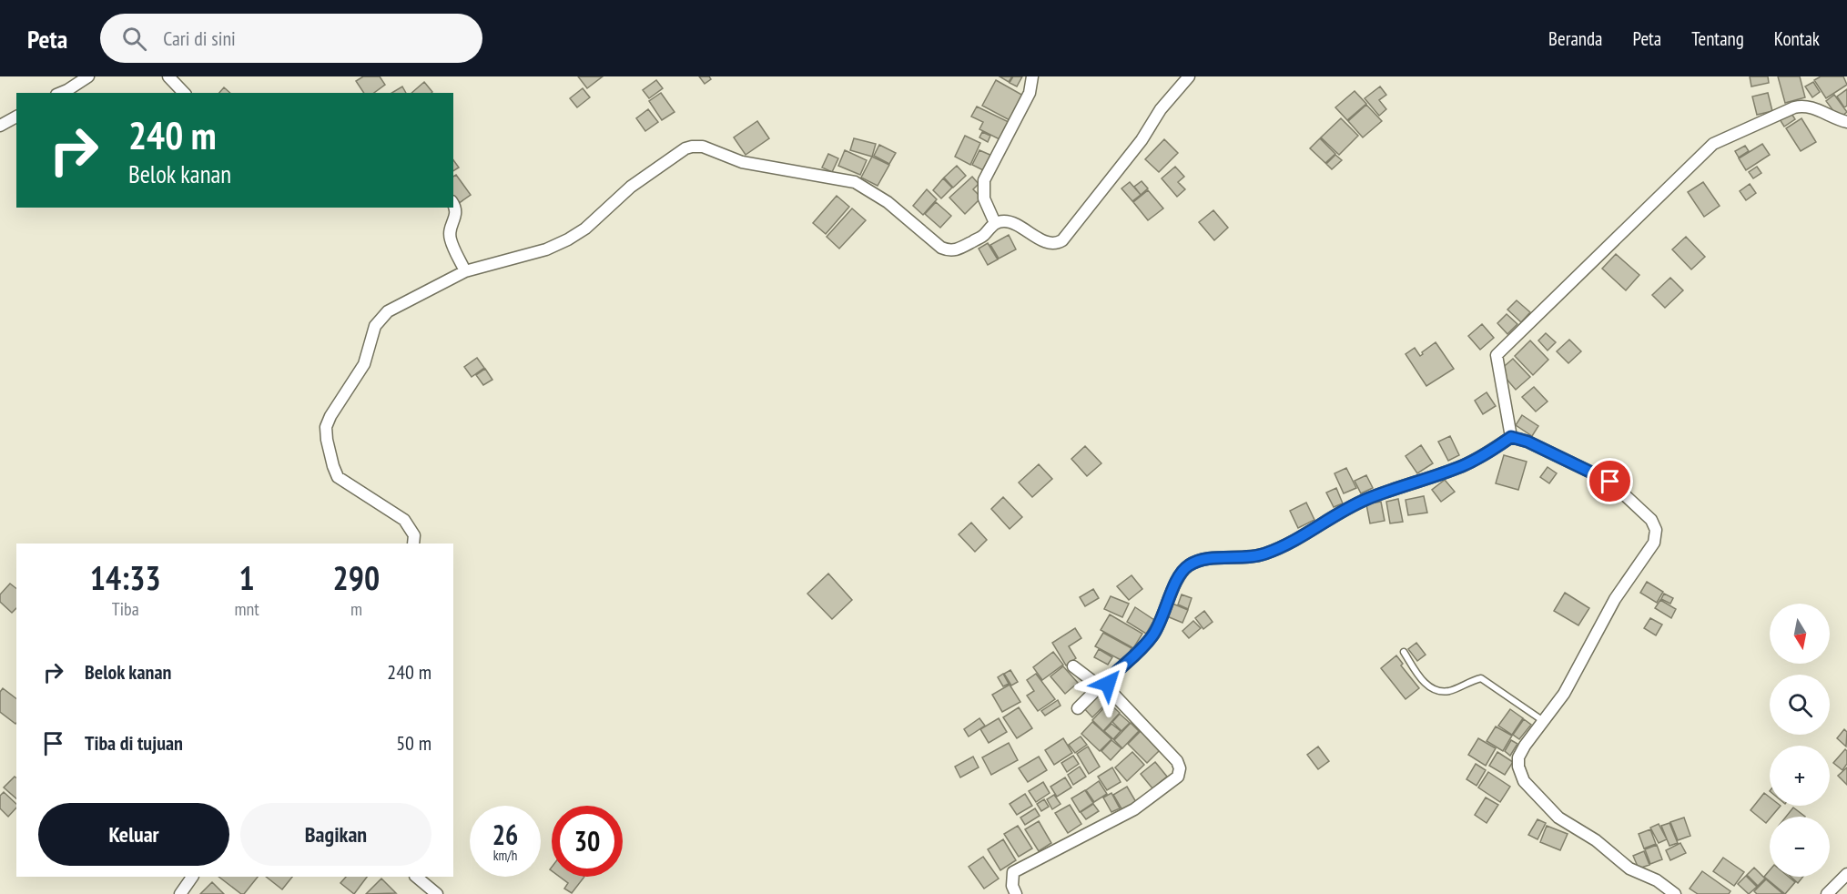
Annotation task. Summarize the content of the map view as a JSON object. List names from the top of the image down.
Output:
{
  "north": "bottom",
  "page": {
    "header": "Peta",
    "search": "Cari di sini",
    "nav": [
      "Beranda",
      "Peta",
      "Tentang",
      "Kontak"
    ],
    "turn": ["240 m", "Belok kanan"],
    "eta": [
      "14:33",
      "Tiba",
      "1",
      "mnt",
      "290",
      "m"
    ],
    "map_buttons": ["+", "−"],
    "list": [
      {
        "name": "Belok kanan",
        "value": "240 m"
      },
      {
        "name": "Tiba di tujuan",
        "value": "50 m"
      }
    ],
    "buttons": ["Keluar", "Bagikan"],
    "speed": "26 km/h",
    "limit": "30"
  }
}
